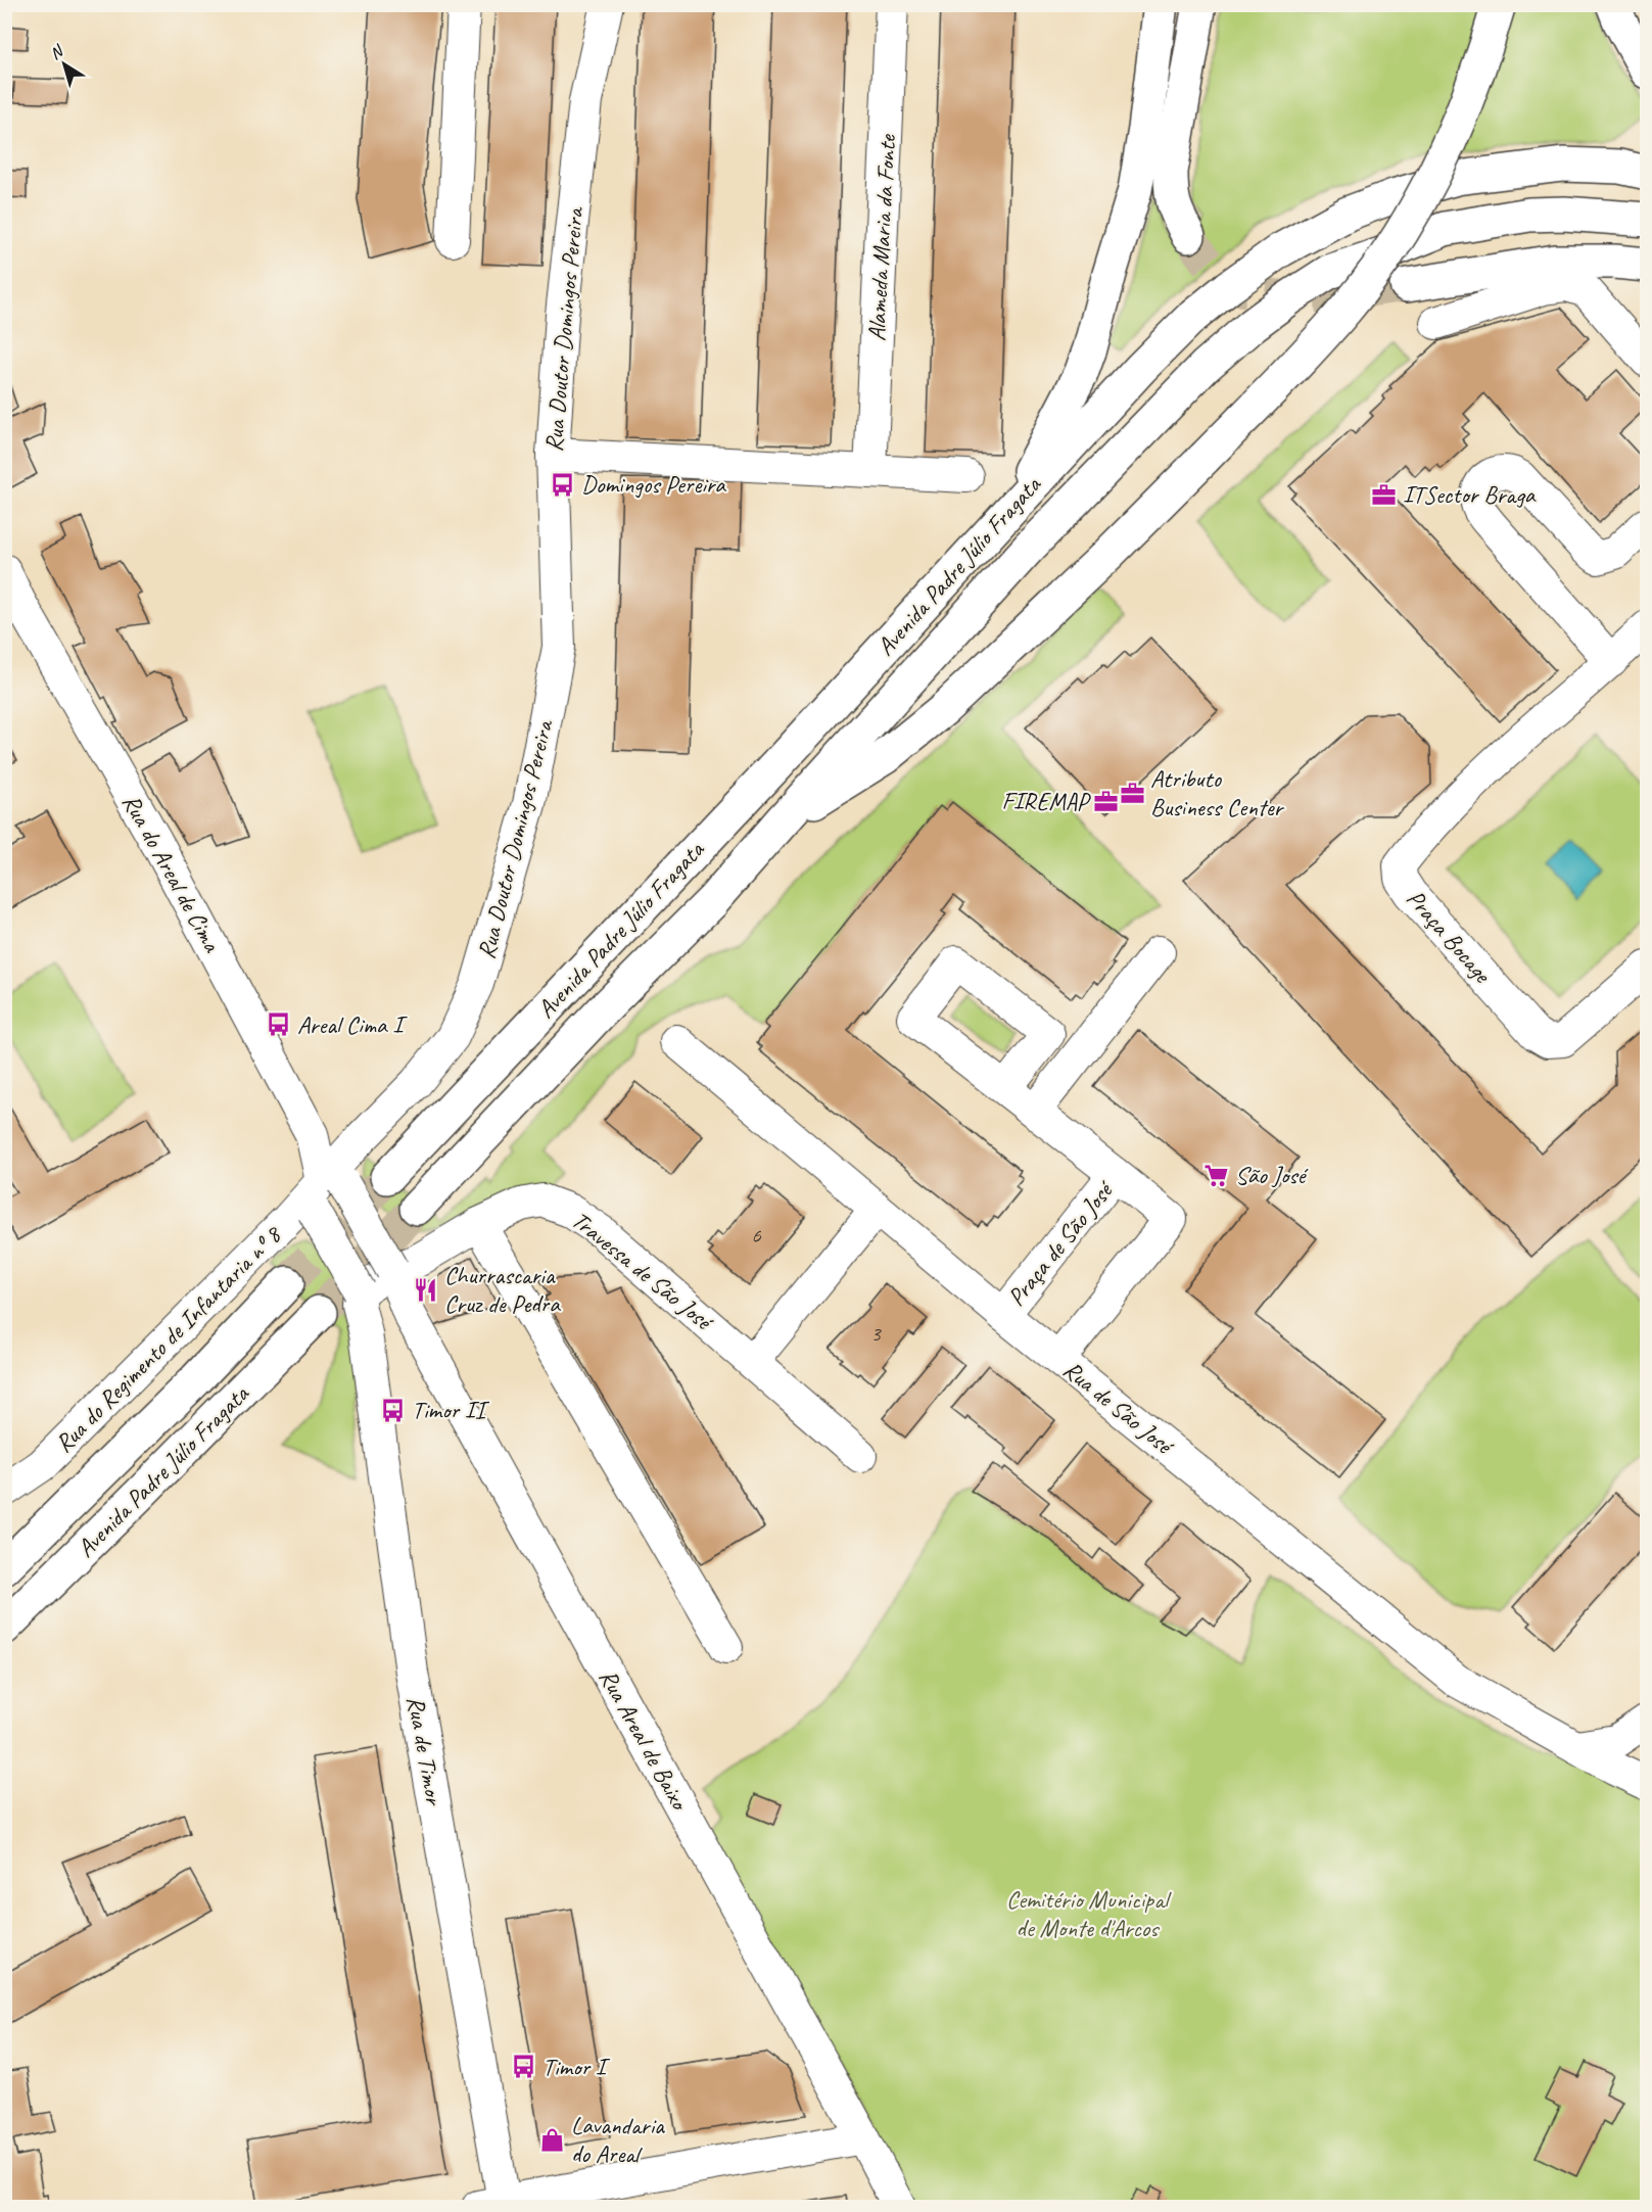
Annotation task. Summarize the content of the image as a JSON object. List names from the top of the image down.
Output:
{
  "streets": {
    "highway": ["Avenida Padre Júlio Fragata"],
    "street": [
      "Alameda Maria da Fonte",
      "Rua Doutor Domingos Pereira",
      "Rua do Areal de Cima",
      "Praça Bocage",
      "Praça de São José",
      "Travessa de São José",
      "Rua do Regimento de Infantaria nº 8",
      "Rua de São José",
      "Rua Areal de Baixo",
      "Rua de Timor"
    ]
  },
  "crossings": [
    ["Rua Doutor Domingos Pereira", "Rua do Areal de Cima"],
    ["Rua Doutor Domingos Pereira", "Rua do Regimento de Infantaria nº 8"],
    ["Rua Doutor Domingos Pereira", "Rua Areal de Baixo"],
    ["Rua do Areal de Cima", "Rua do Regimento de Infantaria nº 8"],
    ["Rua do Areal de Cima", "Rua Areal de Baixo"],
    ["Praça de São José", "Rua de São José"],
    ["Travessa de São José", "Rua Areal de Baixo"],
    ["Travessa de São José", "Rua de Timor"],
    ["Rua do Regimento de Infantaria nº 8", "Rua Areal de Baixo"]
  ],
  "parks": ["Cemitério Municipal de Monte d'Arcos"],
  "places": {
    "bus stop": [
      "Domingos Pereira",
      "Areal Cima I",
      "Timor II",
      "Timor I"
    ],
    "office": ["ITSector Braga", "Atributo Business Center", "FIREMAP"],
    "supermarket": ["São José"],
    "restaurant": ["Churrascaria Cruz de Pedra"],
    "shop": ["Lavandaria do Areal"]
  },
  "house_numbers": ["6", "3"],
  "north": "top left"
}
